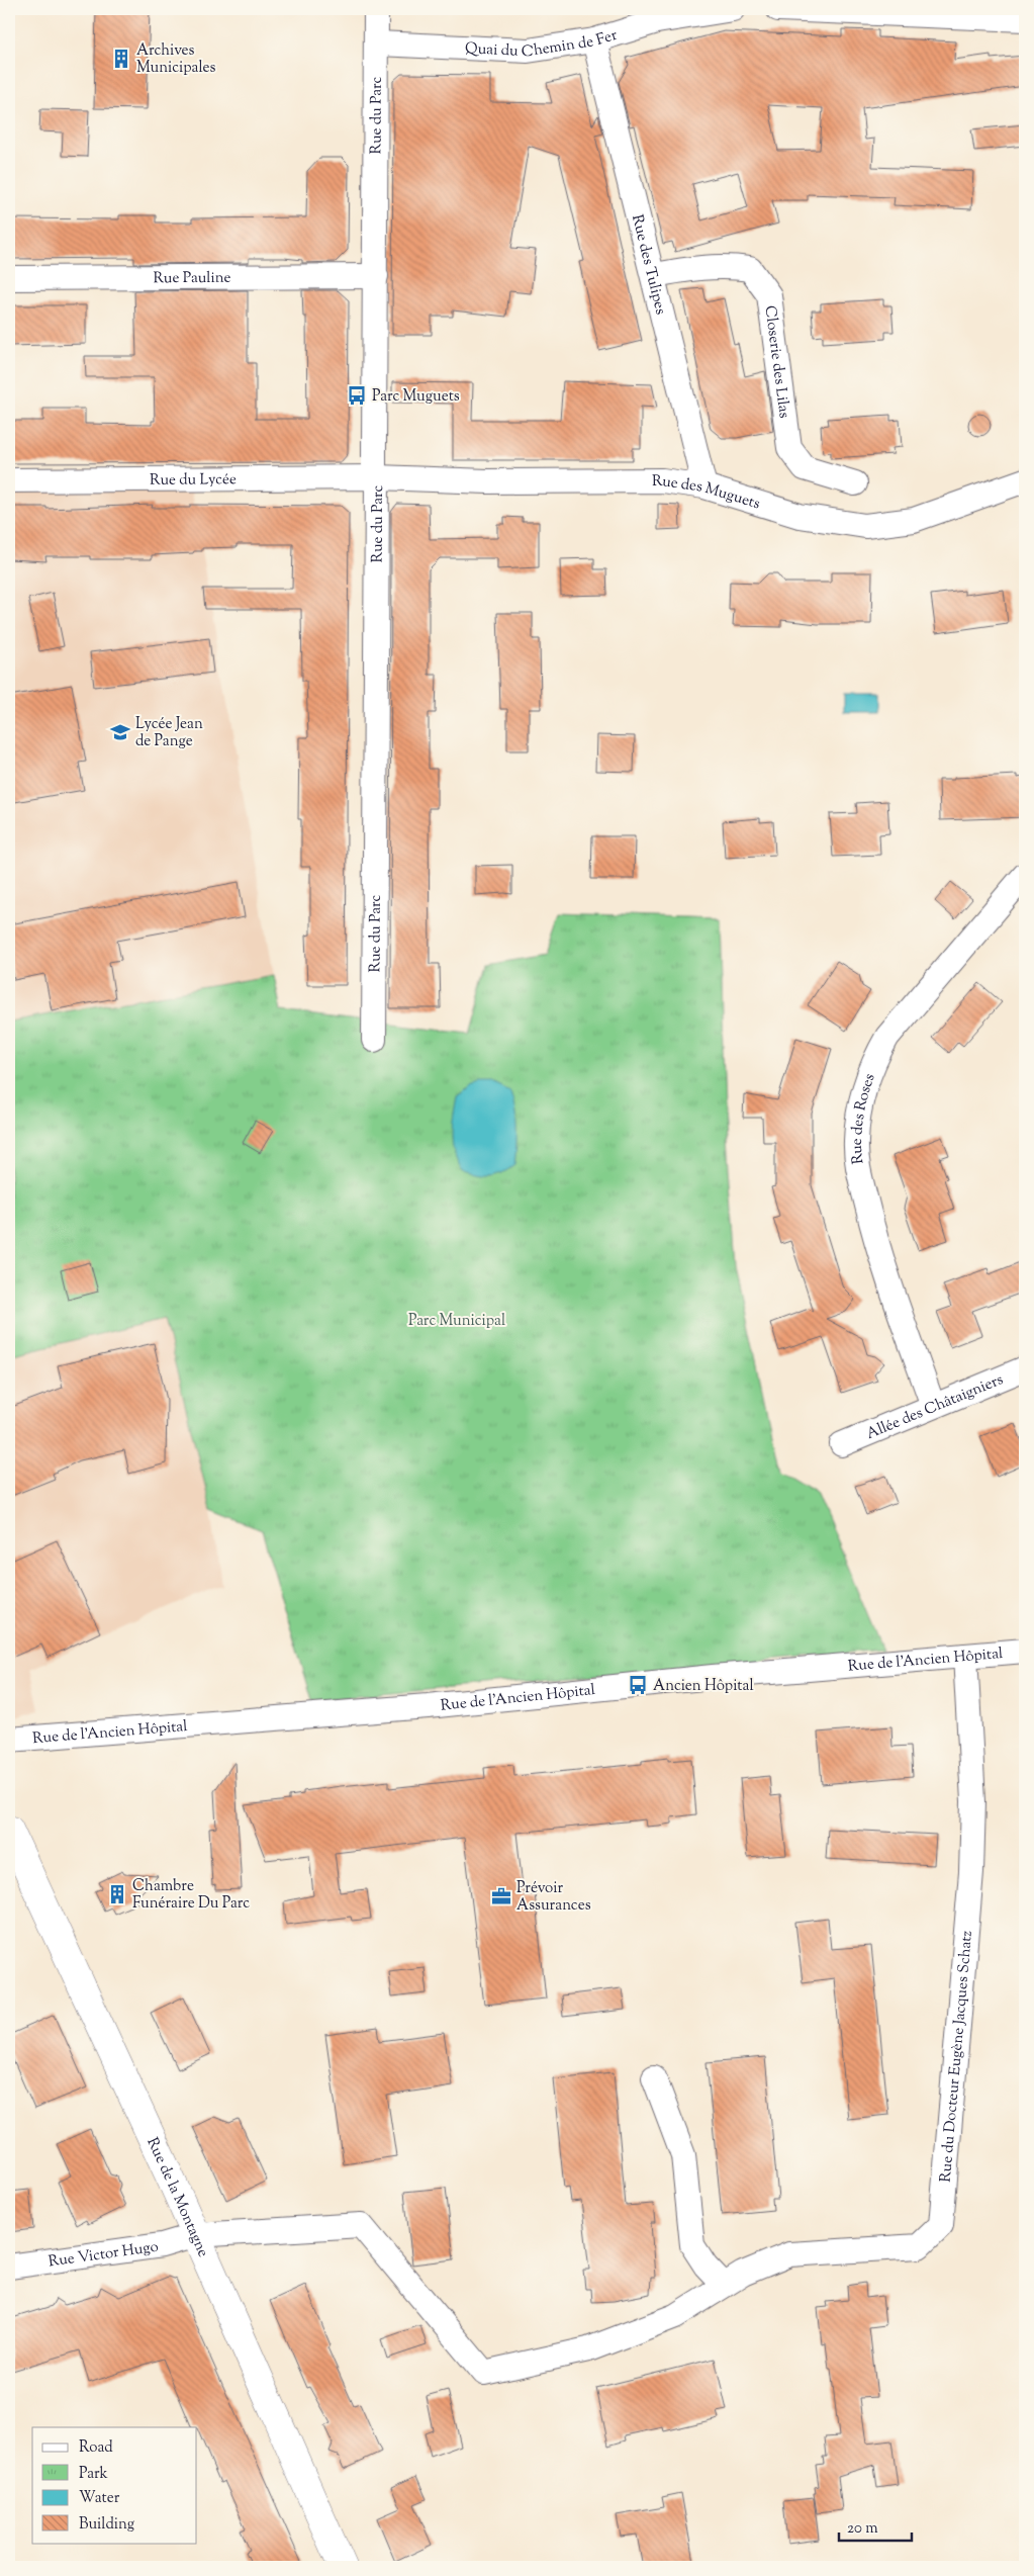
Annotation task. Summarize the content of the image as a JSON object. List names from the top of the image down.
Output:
{
  "streets": {
    "main road": ["Rue de la Montagne"],
    "street": [
      "Quai du Chemin de Fer",
      "Rue du Parc",
      "Rue des Tulipes",
      "Rue Pauline",
      "Closerie des Lilas",
      "Rue du Lycée",
      "Rue des Muguets",
      "Rue des Roses",
      "Allée des Châtaigniers",
      "Rue de l'Ancien Hôpital",
      "Rue du Docteur Eugène Jacques Schatz",
      "Rue Victor Hugo"
    ]
  },
  "crossings": [
    ["Quai du Chemin de Fer", "Rue du Parc"],
    ["Quai du Chemin de Fer", "Rue des Tulipes"],
    ["Rue du Parc", "Rue Pauline"],
    ["Rue du Parc", "Rue du Lycée"],
    ["Rue du Parc", "Rue des Muguets"],
    ["Rue des Tulipes", "Closerie des Lilas"],
    ["Rue des Tulipes", "Rue des Muguets"],
    ["Rue du Lycée", "Rue des Muguets"],
    ["Rue des Roses", "Allée des Châtaigniers"],
    ["Rue de l'Ancien Hôpital", "Rue du Docteur Eugène Jacques Schatz"],
    ["Rue du Docteur Eugène Jacques Schatz", "Rue de la Montagne"],
    ["Rue du Docteur Eugène Jacques Schatz", "Rue Victor Hugo"],
    ["Rue de la Montagne", "Rue Victor Hugo"]
  ],
  "parks": ["Parc Municipal"],
  "places": {
    "building": ["Archives Municipales", "Chambre Funéraire Du Parc"],
    "bus stop": ["Parc Muguets", "Ancien Hôpital"],
    "school or university": ["Lycée Jean de Pange"],
    "office": ["Prévoir Assurances"]
  },
  "legend": [
    "Road",
    "Park",
    "Water",
    "Building"
  ],
  "scale_bar": "20 m"
}
